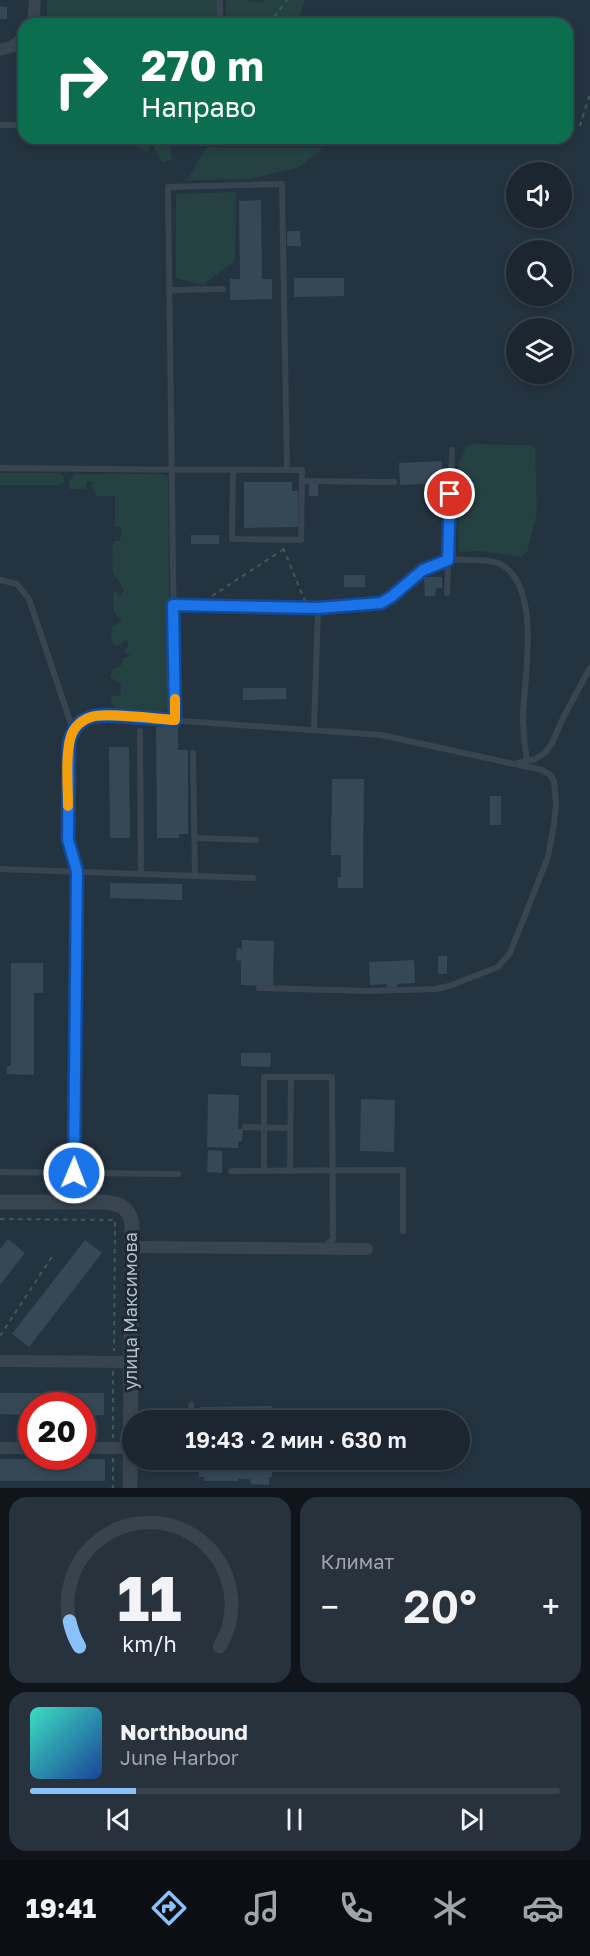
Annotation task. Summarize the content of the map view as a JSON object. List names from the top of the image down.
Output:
{
  "streets": {
    "street": ["улица Максимова"]
  },
  "page": {
    "turn": ["270 m", "Направо"],
    "limit": "20",
    "trip": "19:43 · 2 мин · 630 m",
    "tile": "Климат",
    "heat": ["−", "20°", "+"],
    "song": ["Northbound", "June Harbor"],
    "tabs": "19:41",
    "gauge": ["11", "km/h"]
  }
}
